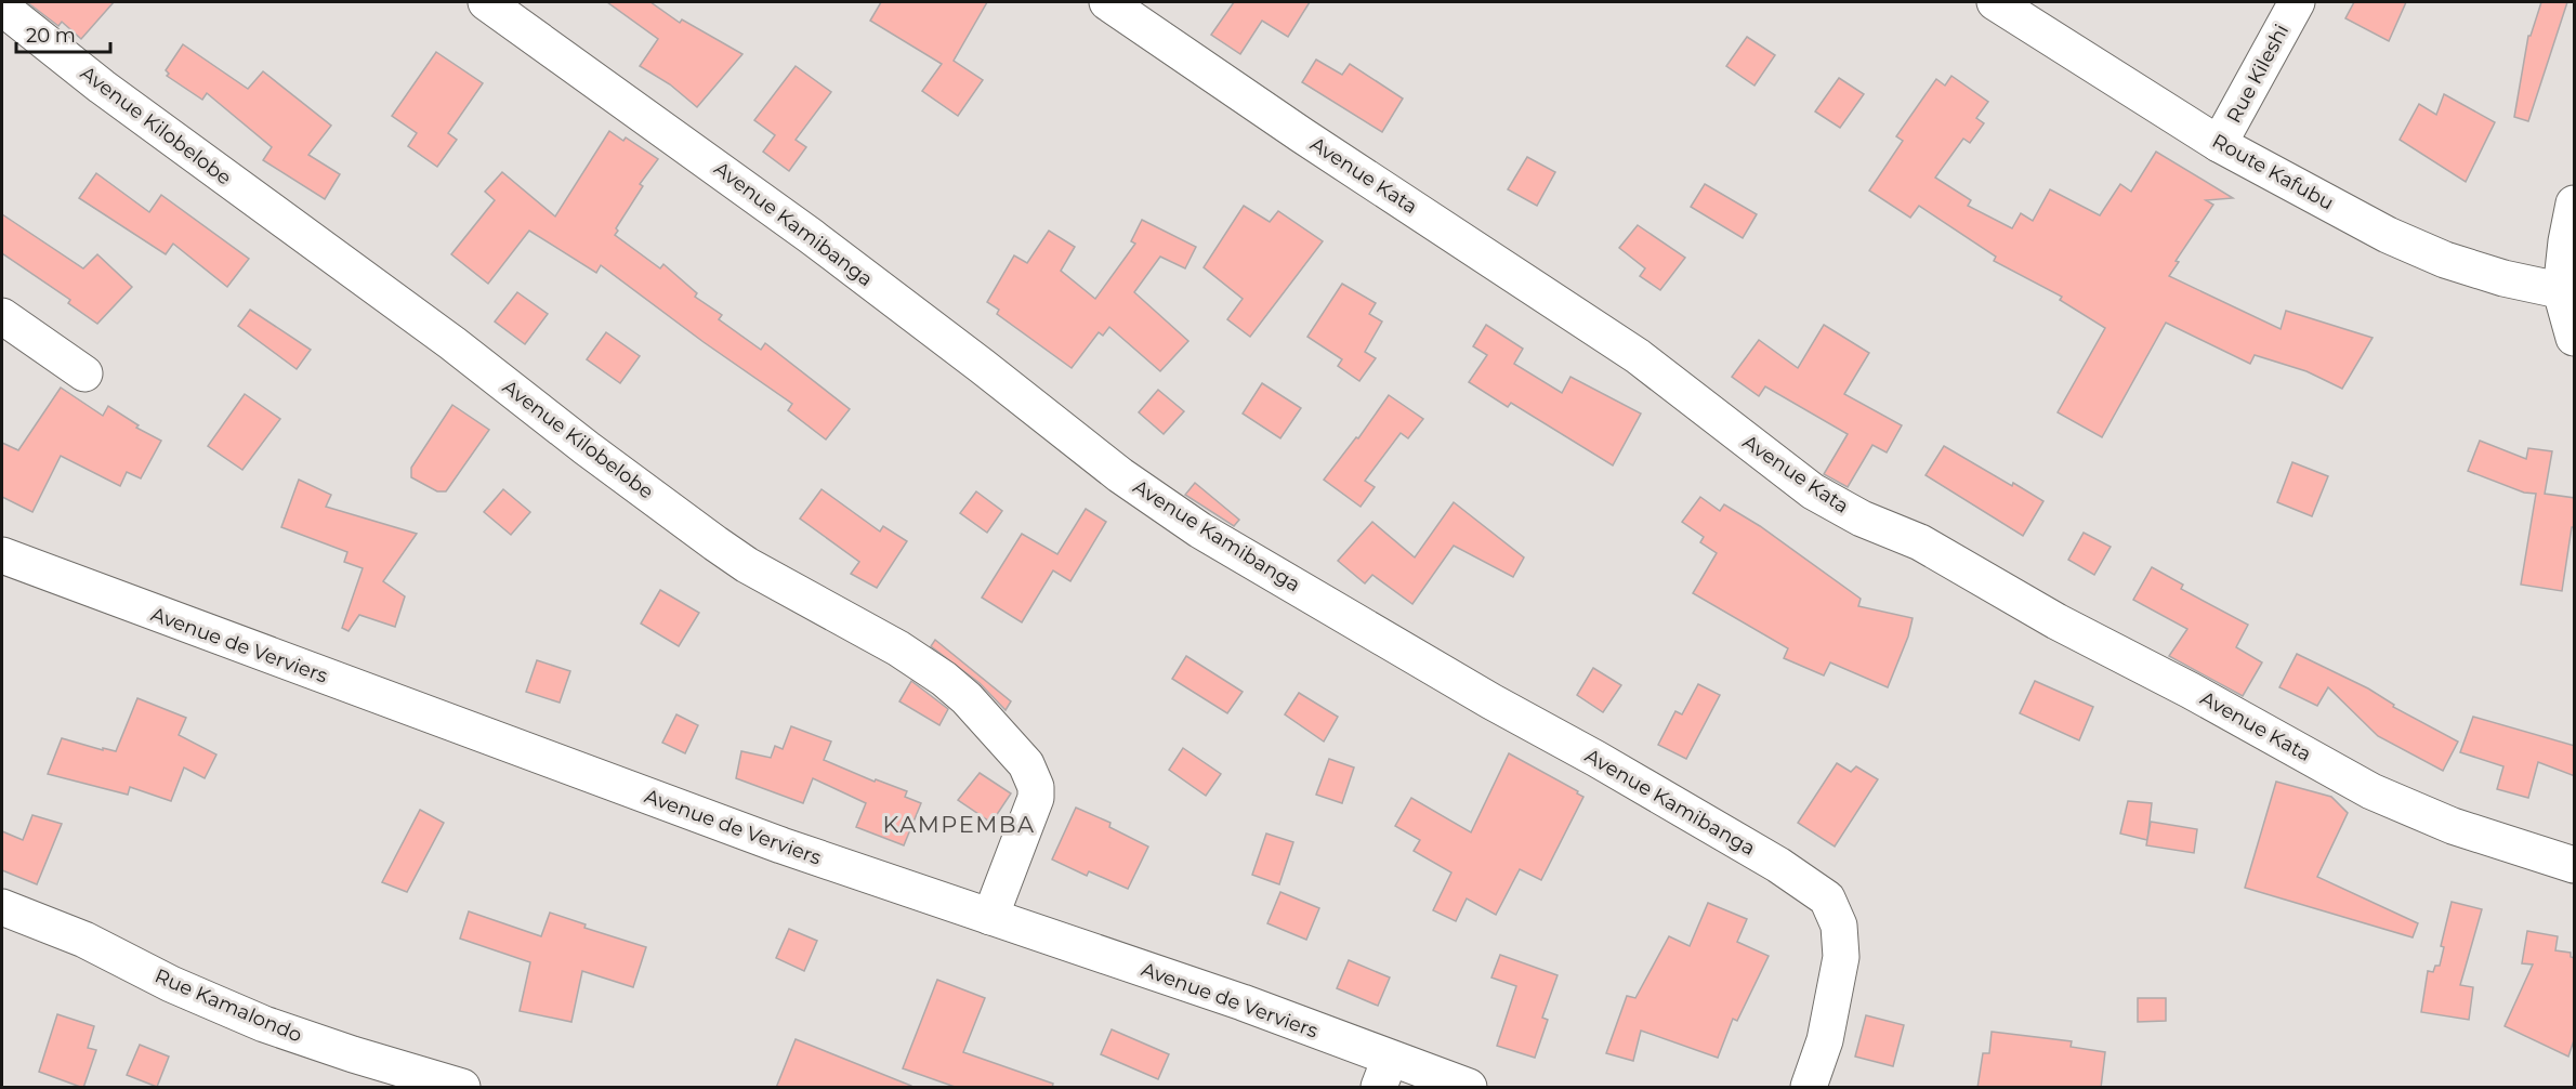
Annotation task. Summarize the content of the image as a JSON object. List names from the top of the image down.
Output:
{
  "streets": {
    "street": [
      "Rue Kileshi",
      "Avenue Kilobelobe",
      "Route Kafubu",
      "Avenue Kata",
      "Avenue Kamibanga",
      "Avenue de Verviers",
      "Rue Kamalondo"
    ]
  },
  "crossings": [
    ["Rue Kileshi", "Route Kafubu"],
    ["Avenue Kilobelobe", "Avenue de Verviers"]
  ],
  "districts": ["KAMPEMBA"],
  "scale_bar": "20 m"
}
